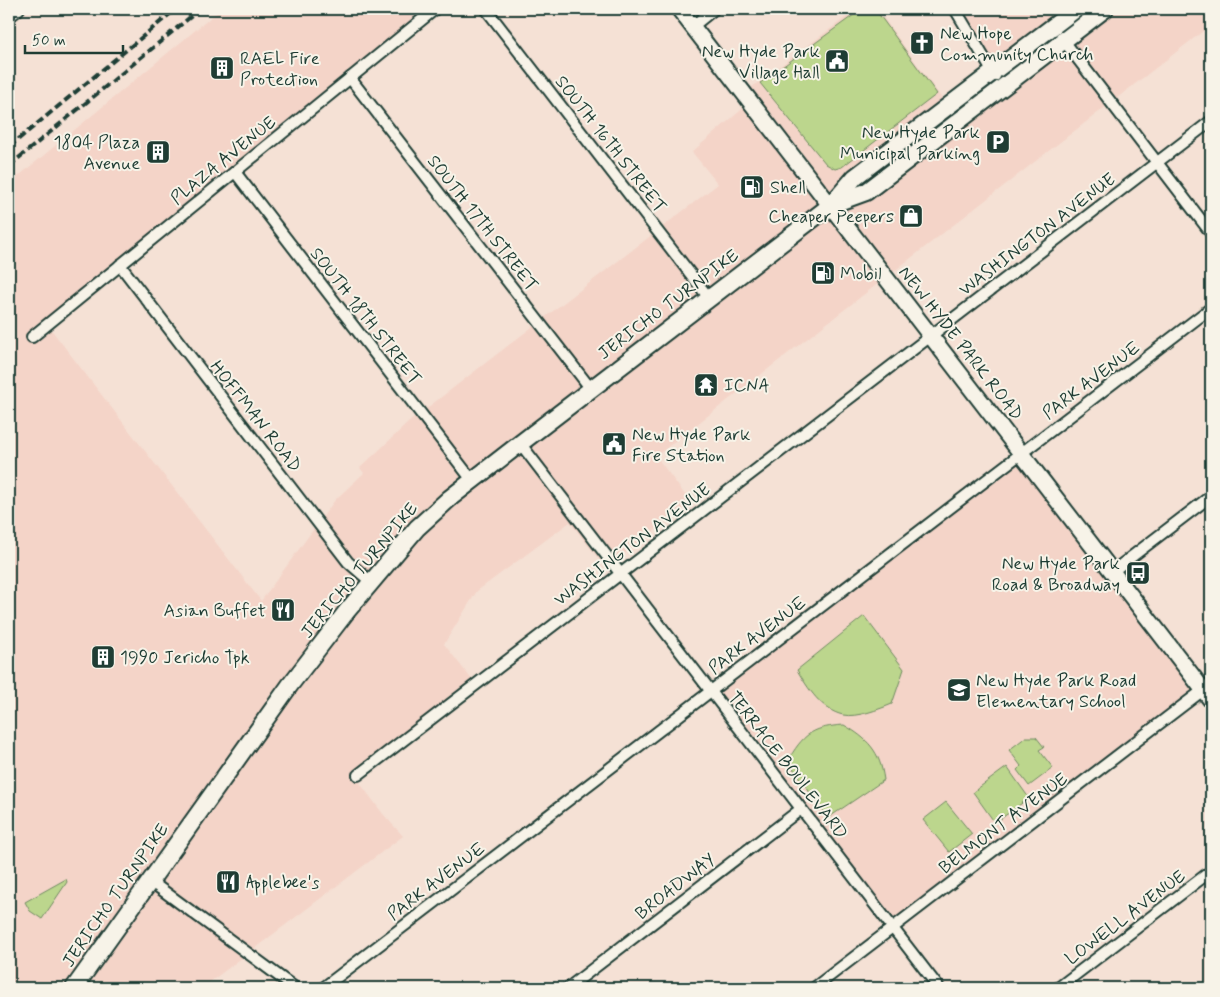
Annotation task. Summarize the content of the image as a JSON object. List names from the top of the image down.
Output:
{
  "streets": {
    "main road": ["JERICHO TURNPIKE", "NEW HYDE PARK ROAD"],
    "street": [
      "SOUTH 16TH STREET",
      "PLAZA AVENUE",
      "SOUTH 17TH STREET",
      "WASHINGTON AVENUE",
      "SOUTH 18TH STREET",
      "PARK AVENUE",
      "HOFFMAN ROAD",
      "TERRACE BOULEVARD",
      "BELMONT AVENUE",
      "BROADWAY",
      "LOWELL AVENUE"
    ]
  },
  "crossings": [
    ["SOUTH 16TH STREET", "JERICHO TURNPIKE"],
    ["PLAZA AVENUE", "SOUTH 17TH STREET"],
    ["PLAZA AVENUE", "SOUTH 18TH STREET"],
    ["PLAZA AVENUE", "HOFFMAN ROAD"],
    ["SOUTH 17TH STREET", "JERICHO TURNPIKE"],
    ["WASHINGTON AVENUE", "NEW HYDE PARK ROAD"],
    ["WASHINGTON AVENUE", "TERRACE BOULEVARD"],
    ["JERICHO TURNPIKE", "SOUTH 18TH STREET"],
    ["JERICHO TURNPIKE", "NEW HYDE PARK ROAD"],
    ["JERICHO TURNPIKE", "HOFFMAN ROAD"],
    ["JERICHO TURNPIKE", "TERRACE BOULEVARD"],
    ["NEW HYDE PARK ROAD", "PARK AVENUE"],
    ["NEW HYDE PARK ROAD", "BELMONT AVENUE"],
    ["PARK AVENUE", "TERRACE BOULEVARD"],
    ["TERRACE BOULEVARD", "BELMONT AVENUE"],
    ["TERRACE BOULEVARD", "BROADWAY"]
  ],
  "places": {
    "church": ["New Hope Community Church"],
    "public building": ["New Hyde Park Village Hall", "New Hyde Park Fire Station"],
    "building": ["RAEL Fire Protection", "1804 Plaza Avenue", "1990 Jericho Tpk"],
    "parking": ["New Hyde Park Municipal Parking"],
    "fuel station": ["Shell", "Mobil"],
    "shop": ["Cheaper Peepers"],
    "temple": ["ICNA"],
    "bus stop": ["New Hyde Park Road & Broadway"],
    "restaurant": ["Asian Buffet", "Applebee's"],
    "school or university": ["New Hyde Park Road Elementary School"]
  },
  "scale_bar": "50 m"
}
